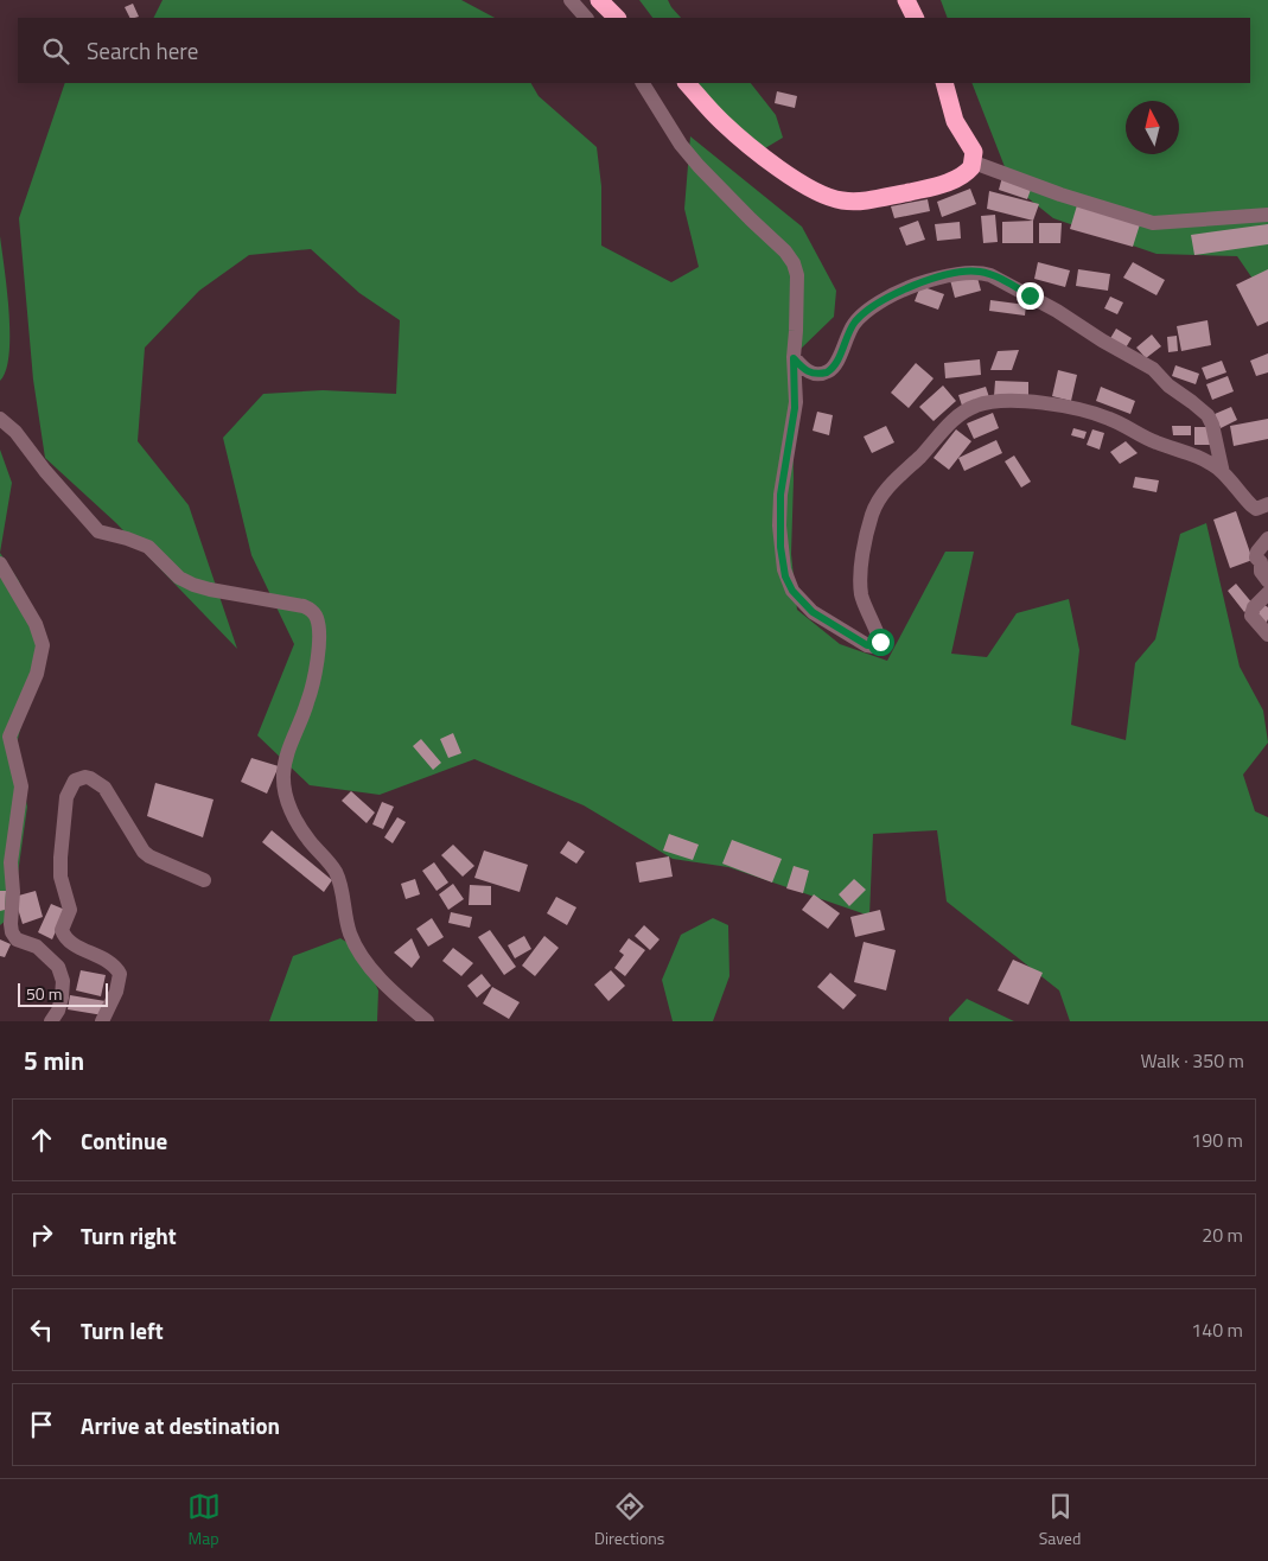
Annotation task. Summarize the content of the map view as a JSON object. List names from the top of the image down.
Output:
{
  "scale_bar": "50 m",
  "north": "top",
  "page": {
    "search": "Search here",
    "scale": "50 m",
    "heading": ["5 min", "Walk · 350 m"],
    "list": [
      ["Continue", "190 m"],
      ["Turn right", "20 m"],
      ["Turn left", "140 m"],
      "Arrive at destination"
    ],
    "nav": ["Map", "Directions", "Saved"]
  }
}
